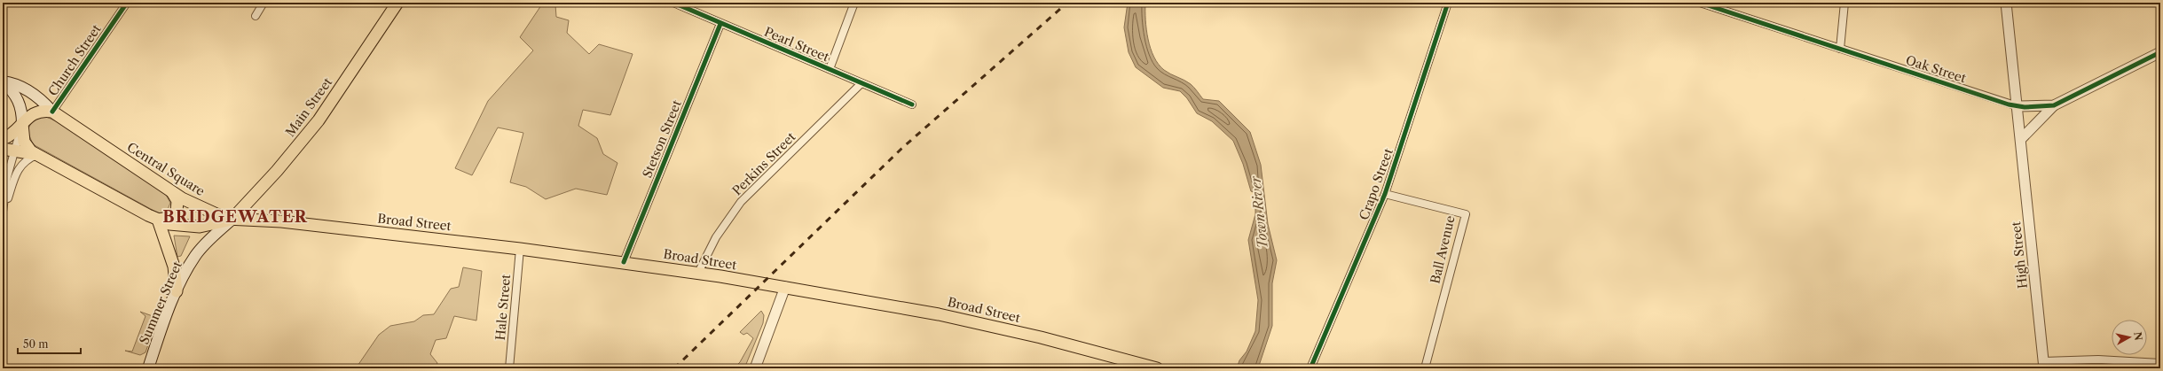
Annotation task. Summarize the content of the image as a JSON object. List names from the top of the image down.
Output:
{
  "streets": {
    "main road": [
      "Main Street",
      "Central Square",
      "Broad Street",
      "Summer Street"
    ],
    "street": [
      "Pearl Street",
      "Church Street",
      "Oak Street",
      "Stetson Street",
      "Perkins Street",
      "Crapo Street",
      "Ball Avenue",
      "High Street",
      "Hale Street"
    ]
  },
  "crossings": [
    ["Pearl Street", "Stetson Street"],
    ["Pearl Street", "Perkins Street"],
    ["Church Street", "Central Square"],
    ["Oak Street", "High Street"],
    ["Main Street", "Central Square"],
    ["Main Street", "Broad Street"],
    ["Main Street", "Summer Street"],
    ["Stetson Street", "Broad Street"],
    ["Perkins Street", "Broad Street"],
    ["Central Square", "Broad Street"],
    ["Central Square", "Summer Street"],
    ["Crapo Street", "Ball Avenue"],
    ["Broad Street", "Summer Street"],
    ["Broad Street", "Hale Street"]
  ],
  "districts": ["BRIDGEWATER"],
  "water": ["Town River"],
  "scale_bar": "50 m",
  "north": "right"
}
